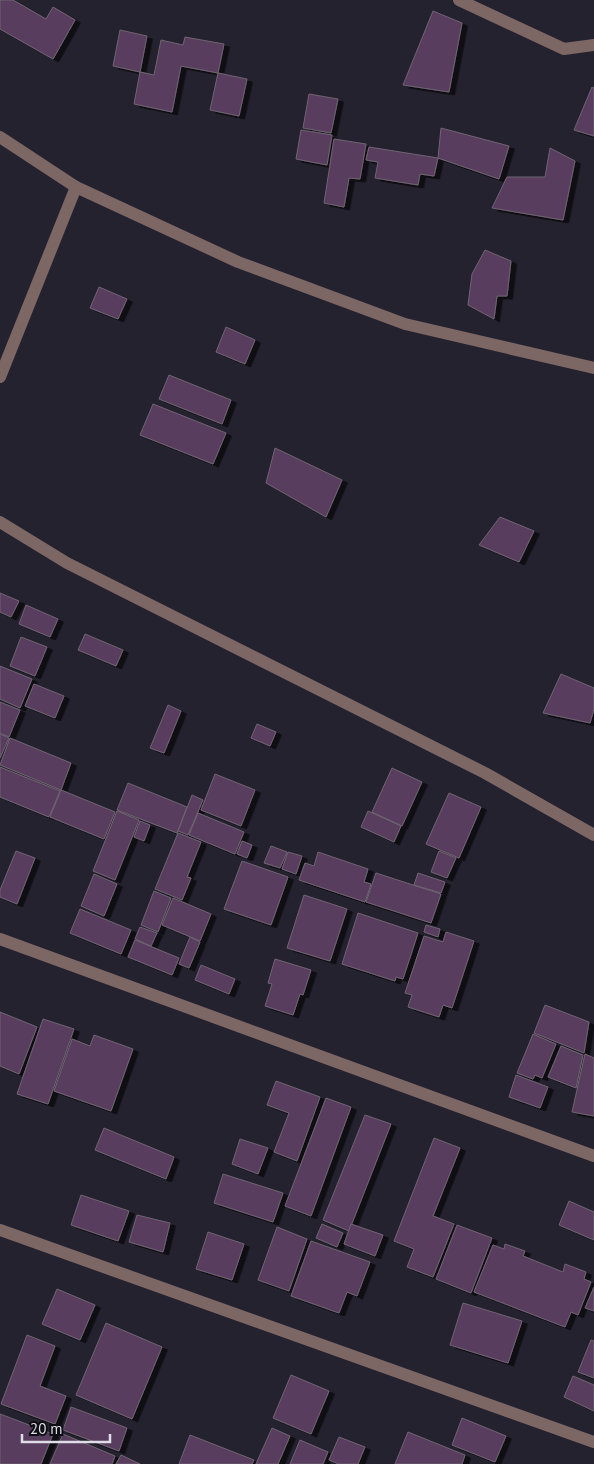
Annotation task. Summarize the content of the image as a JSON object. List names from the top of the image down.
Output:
{
  "scale_bar": "20 m"
}
